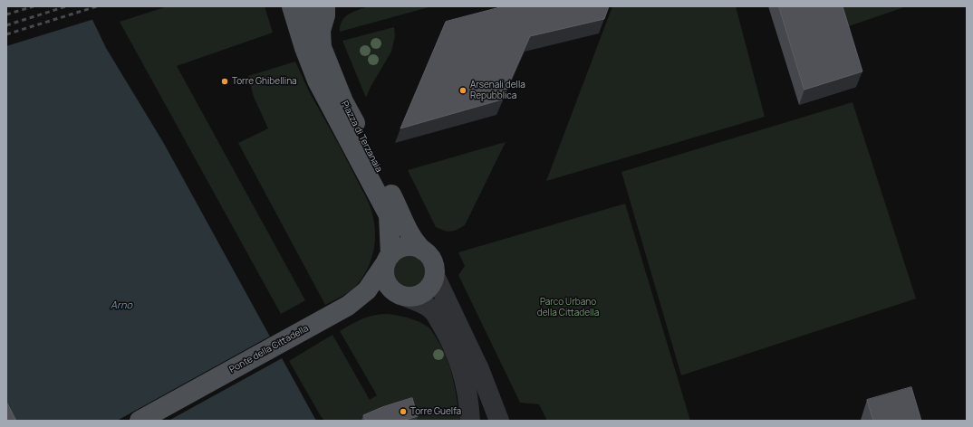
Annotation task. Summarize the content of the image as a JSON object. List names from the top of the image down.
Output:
{
  "streets": {
    "main road": ["Piazza di Terzanaia", "Ponte della Cittadella"]
  },
  "crossings": [
    ["Piazza di Terzanaia", "Ponte della Cittadella"]
  ],
  "water": ["Arno"],
  "parks": ["Parco Urbano della Cittadella"],
  "places": ["Torre Ghibellina", "Arsenali della Repubblica", "Torre Guelfa"]
}
